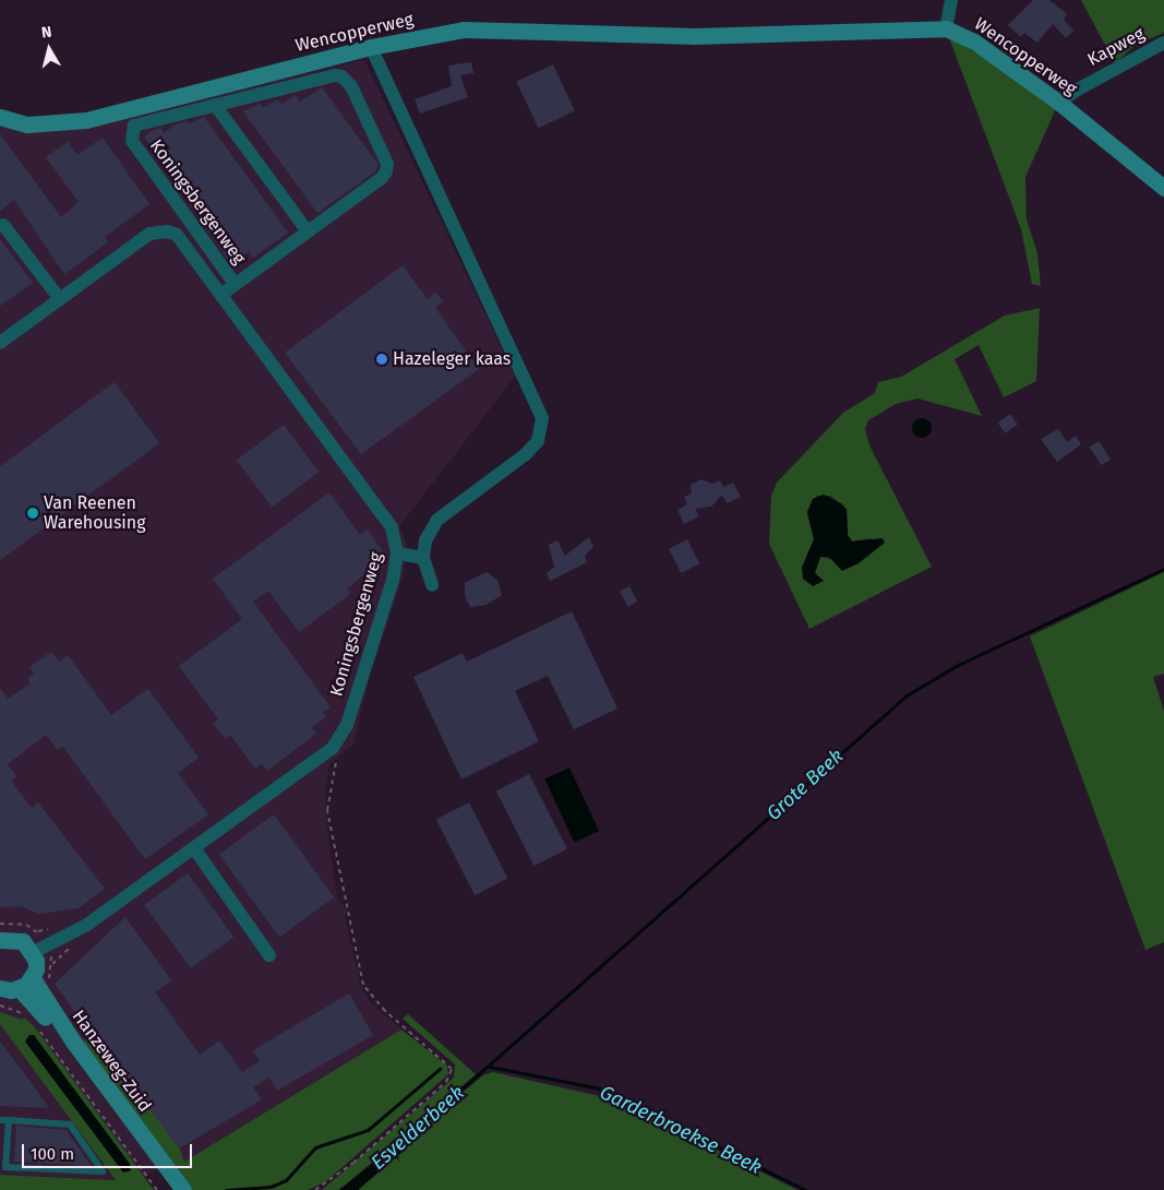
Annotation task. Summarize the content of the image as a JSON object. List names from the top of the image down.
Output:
{
  "streets": {
    "street": [
      "Wencopperweg",
      "Kapweg",
      "Koningsbergenweg",
      "Hanzeweg-Zuid"
    ]
  },
  "crossings": [
    ["Wencopperweg", "Kapweg"]
  ],
  "water": ["Grote Beek", "Esvelderbeek", "Garderbroekse Beek"],
  "places": ["Hazeleger kaas", "Van Reenen Warehousing"],
  "scale_bar": "100 m",
  "north": "top"
}
